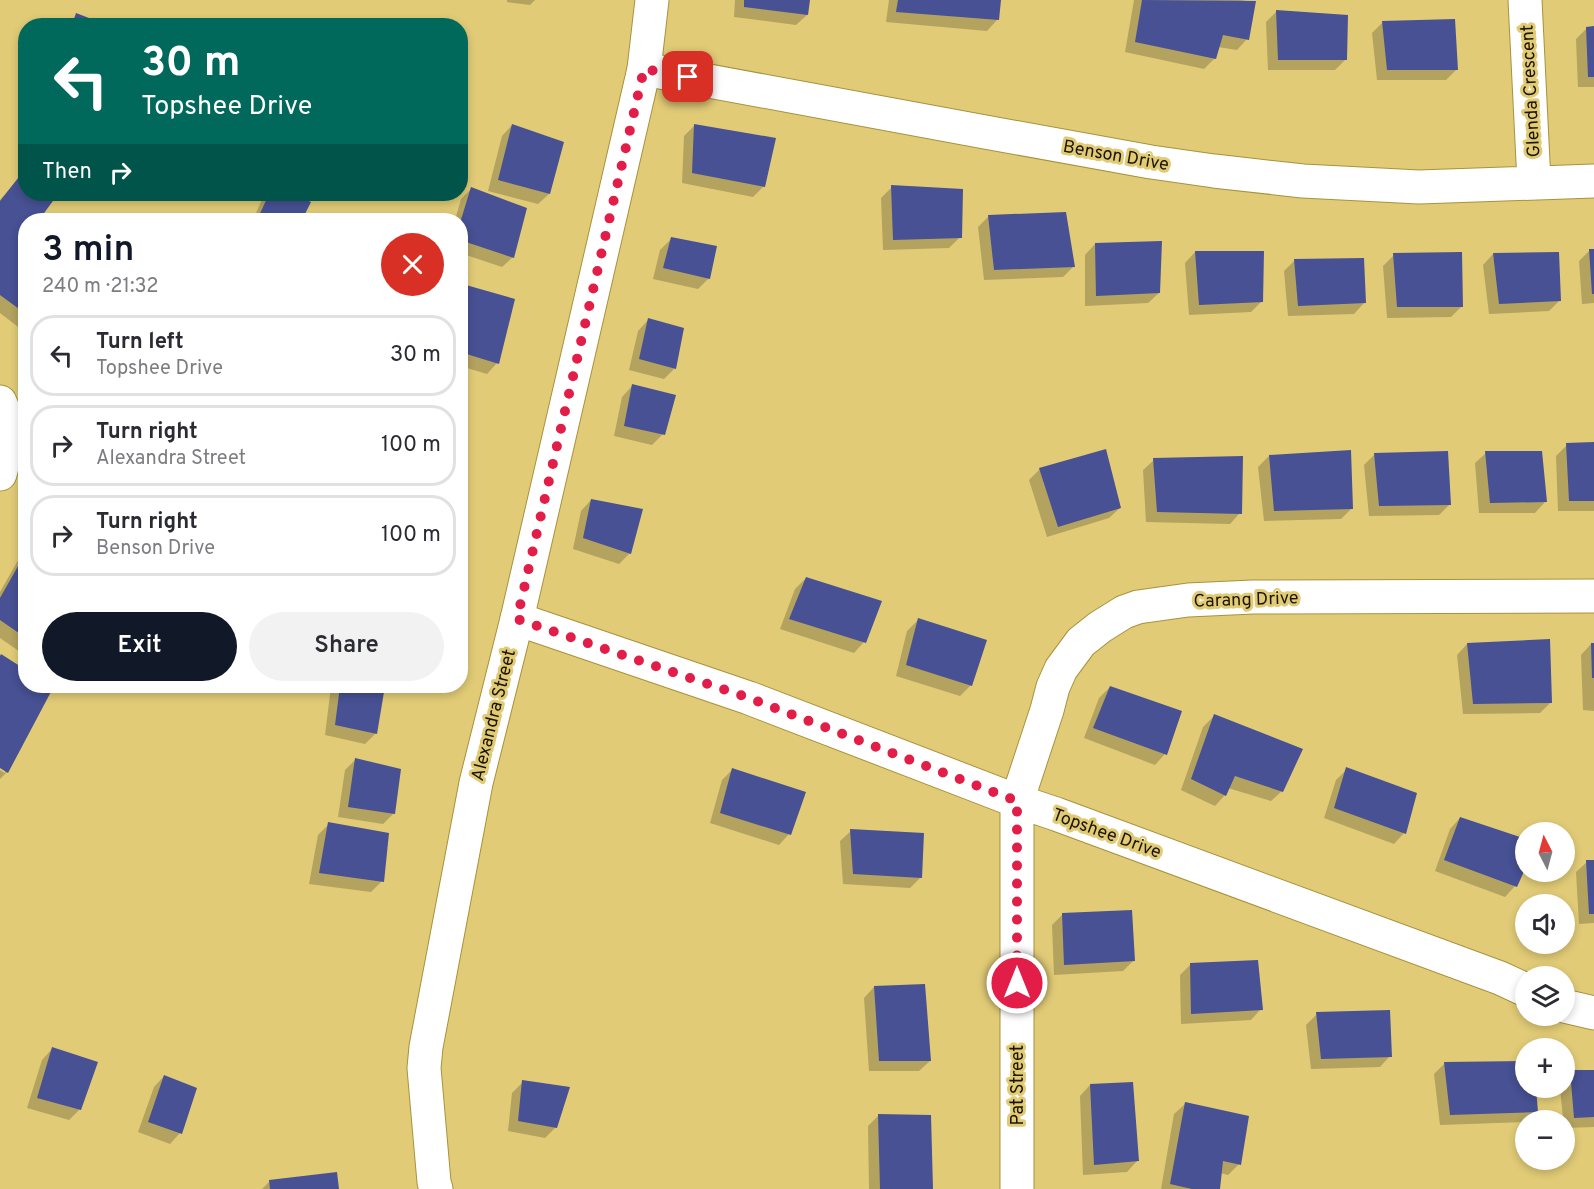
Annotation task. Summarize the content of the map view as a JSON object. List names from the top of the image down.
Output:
{
  "streets": {
    "street": [
      "Glenda Crescent",
      "Benson Drive",
      "Carang Drive",
      "Alexandra Street",
      "Topshee Drive",
      "Pat Street"
    ]
  },
  "crossings": [
    ["Glenda Crescent", "Benson Drive"],
    ["Benson Drive", "Alexandra Street"],
    ["Carang Drive", "Topshee Drive"],
    ["Carang Drive", "Pat Street"],
    ["Alexandra Street", "Topshee Drive"],
    ["Topshee Drive", "Pat Street"]
  ],
  "north": "top",
  "page": {
    "turn": ["30 m", "Topshee Drive"],
    "then": "Then",
    "heading": ["3 min", "240 m · 21:32"],
    "list": [
      {
        "name": "Turn left",
        "note": "Topshee Drive",
        "value": "30 m"
      },
      {
        "name": "Turn right",
        "note": "Alexandra Street",
        "value": "100 m"
      },
      {
        "name": "Turn right",
        "note": "Benson Drive",
        "value": "100 m"
      }
    ],
    "buttons": ["Exit", "Share"],
    "map_buttons": ["+", "−"]
  }
}
